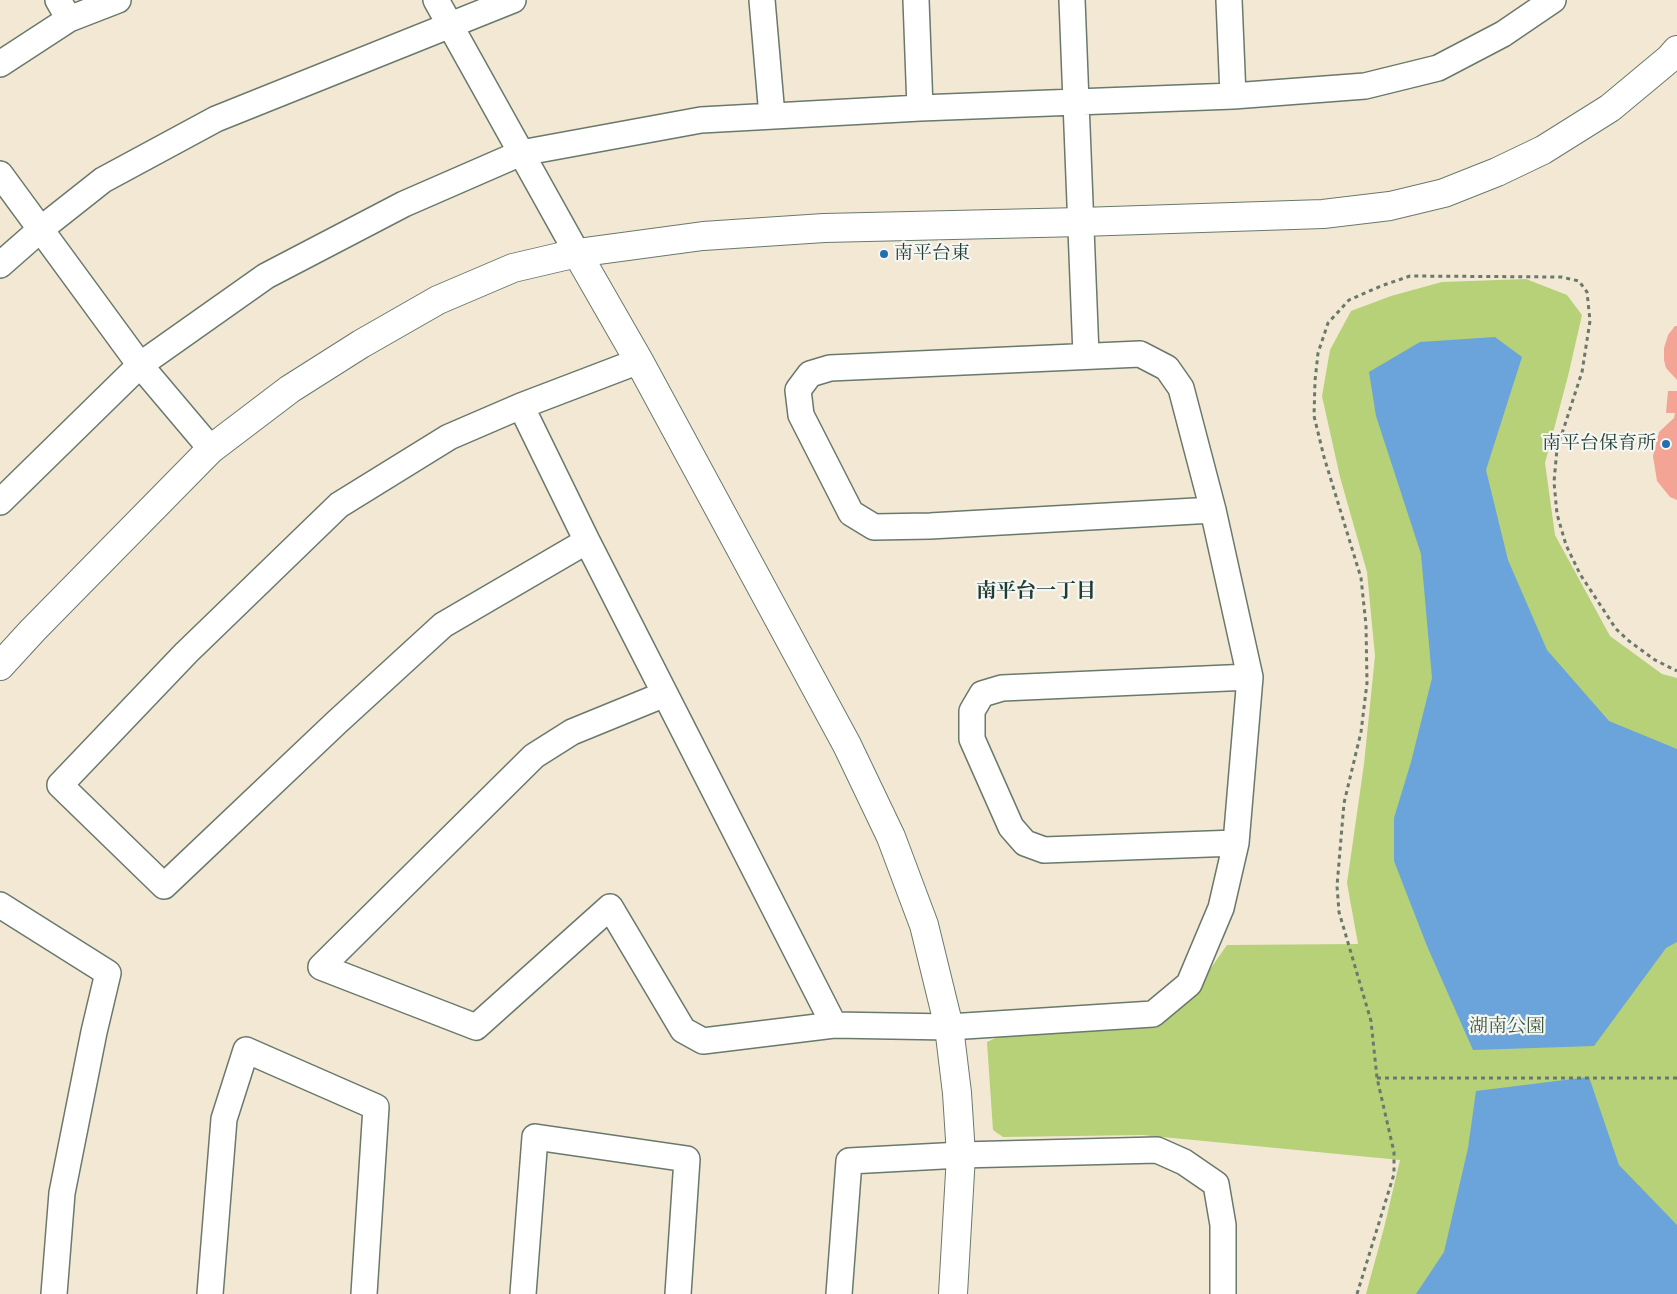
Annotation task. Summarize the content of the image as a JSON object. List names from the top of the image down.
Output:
{
  "districts": ["南平台一丁目"],
  "parks": ["湖南公園"],
  "places": ["南平台東", "南平台保育所"]
}
